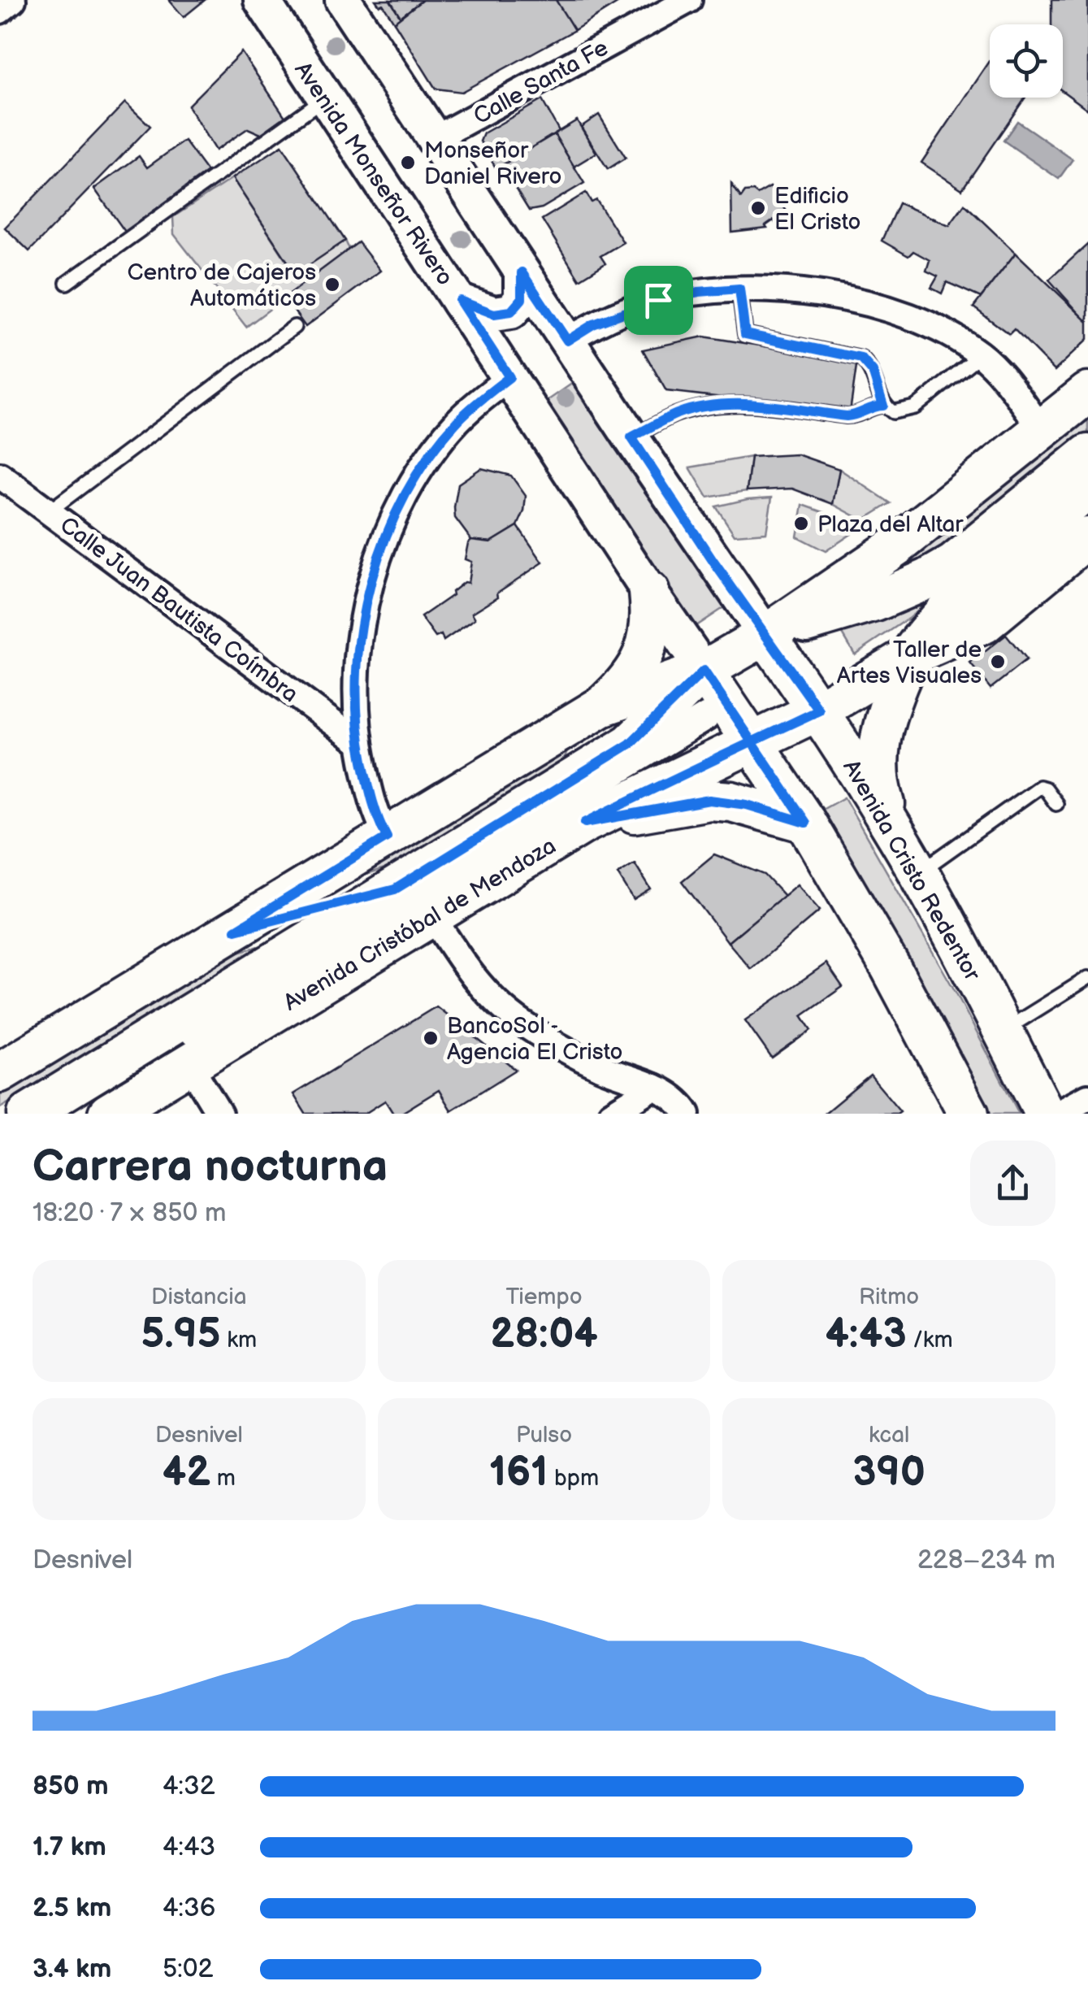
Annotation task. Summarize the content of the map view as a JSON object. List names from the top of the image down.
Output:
{
  "streets": {
    "main road": ["Avenida Monseñor Rivero", "Avenida Cristo Redentor", "Avenida Cristóbal de Mendoza"],
    "street": ["Calle Santa Fe", "Calle Juan Bautista Coímbra"]
  },
  "crossings": [
    ["Avenida Monseñor Rivero", "Avenida Cristóbal de Mendoza"],
    ["Avenida Cristo Redentor", "Avenida Cristóbal de Mendoza"]
  ],
  "places": [
    "Monseñor Daniel Rivero",
    "Edificio El Cristo",
    "Centro de Cajeros Automáticos",
    "Plaza del Altar",
    "Taller de Artes Visuales",
    "BancoSol - Agencia El Cristo"
  ],
  "page": {
    "heading": ["Carrera nocturna", "18:20 · 7 × 850 m"],
    "stats": [
      ["Distancia", "5.95 km"],
      ["Tiempo", "28:04"],
      ["Ritmo", "4:43 /km"],
      ["Desnivel", "42 m"],
      ["Pulso", "161 bpm"],
      ["kcal", "390"]
    ],
    "chart": ["Desnivel", "228–234 m"],
    "list": [
      {
        "name": "850 m",
        "note": "4:32"
      },
      {
        "name": "1.7 km",
        "note": "4:43"
      },
      {
        "name": "2.5 km",
        "note": "4:36"
      },
      {
        "name": "3.4 km",
        "note": "5:02"
      }
    ]
  }
}
